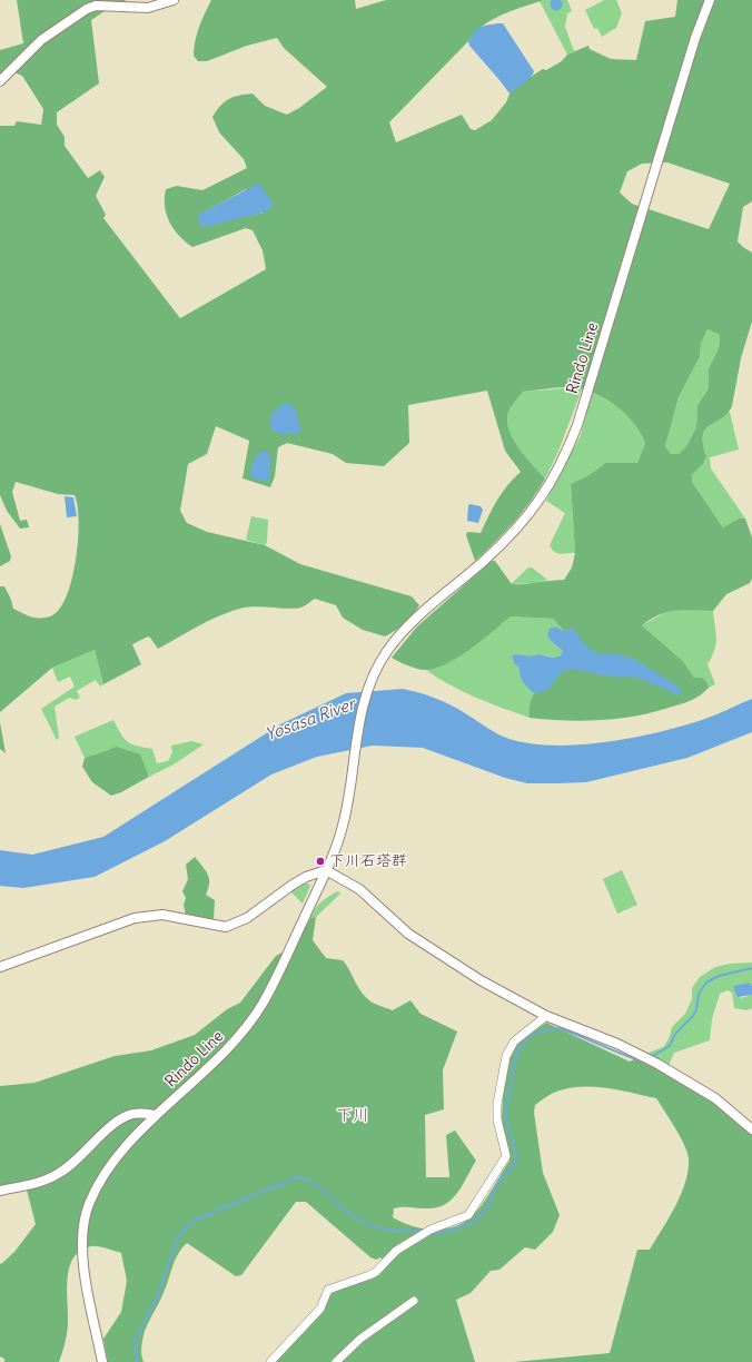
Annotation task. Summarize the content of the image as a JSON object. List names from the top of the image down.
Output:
{
  "streets": {
    "street": ["Rindo Line"]
  },
  "districts": ["下川"],
  "water": ["Yosasa River"],
  "places": ["下川石塔群"]
}
